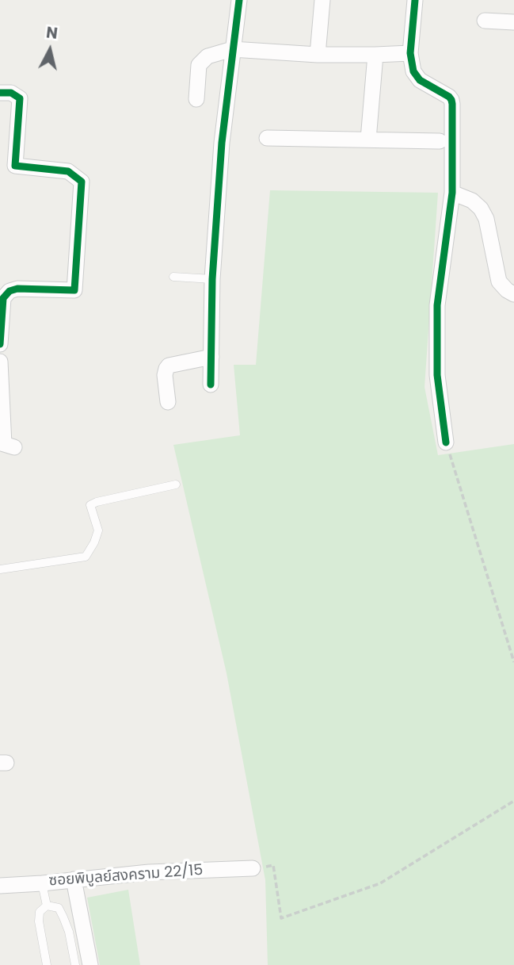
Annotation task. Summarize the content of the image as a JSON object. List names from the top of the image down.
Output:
{
  "streets": {
    "street": ["ซอยพิบูลย์สงคราม 22/15"]
  },
  "north": "top"
}
